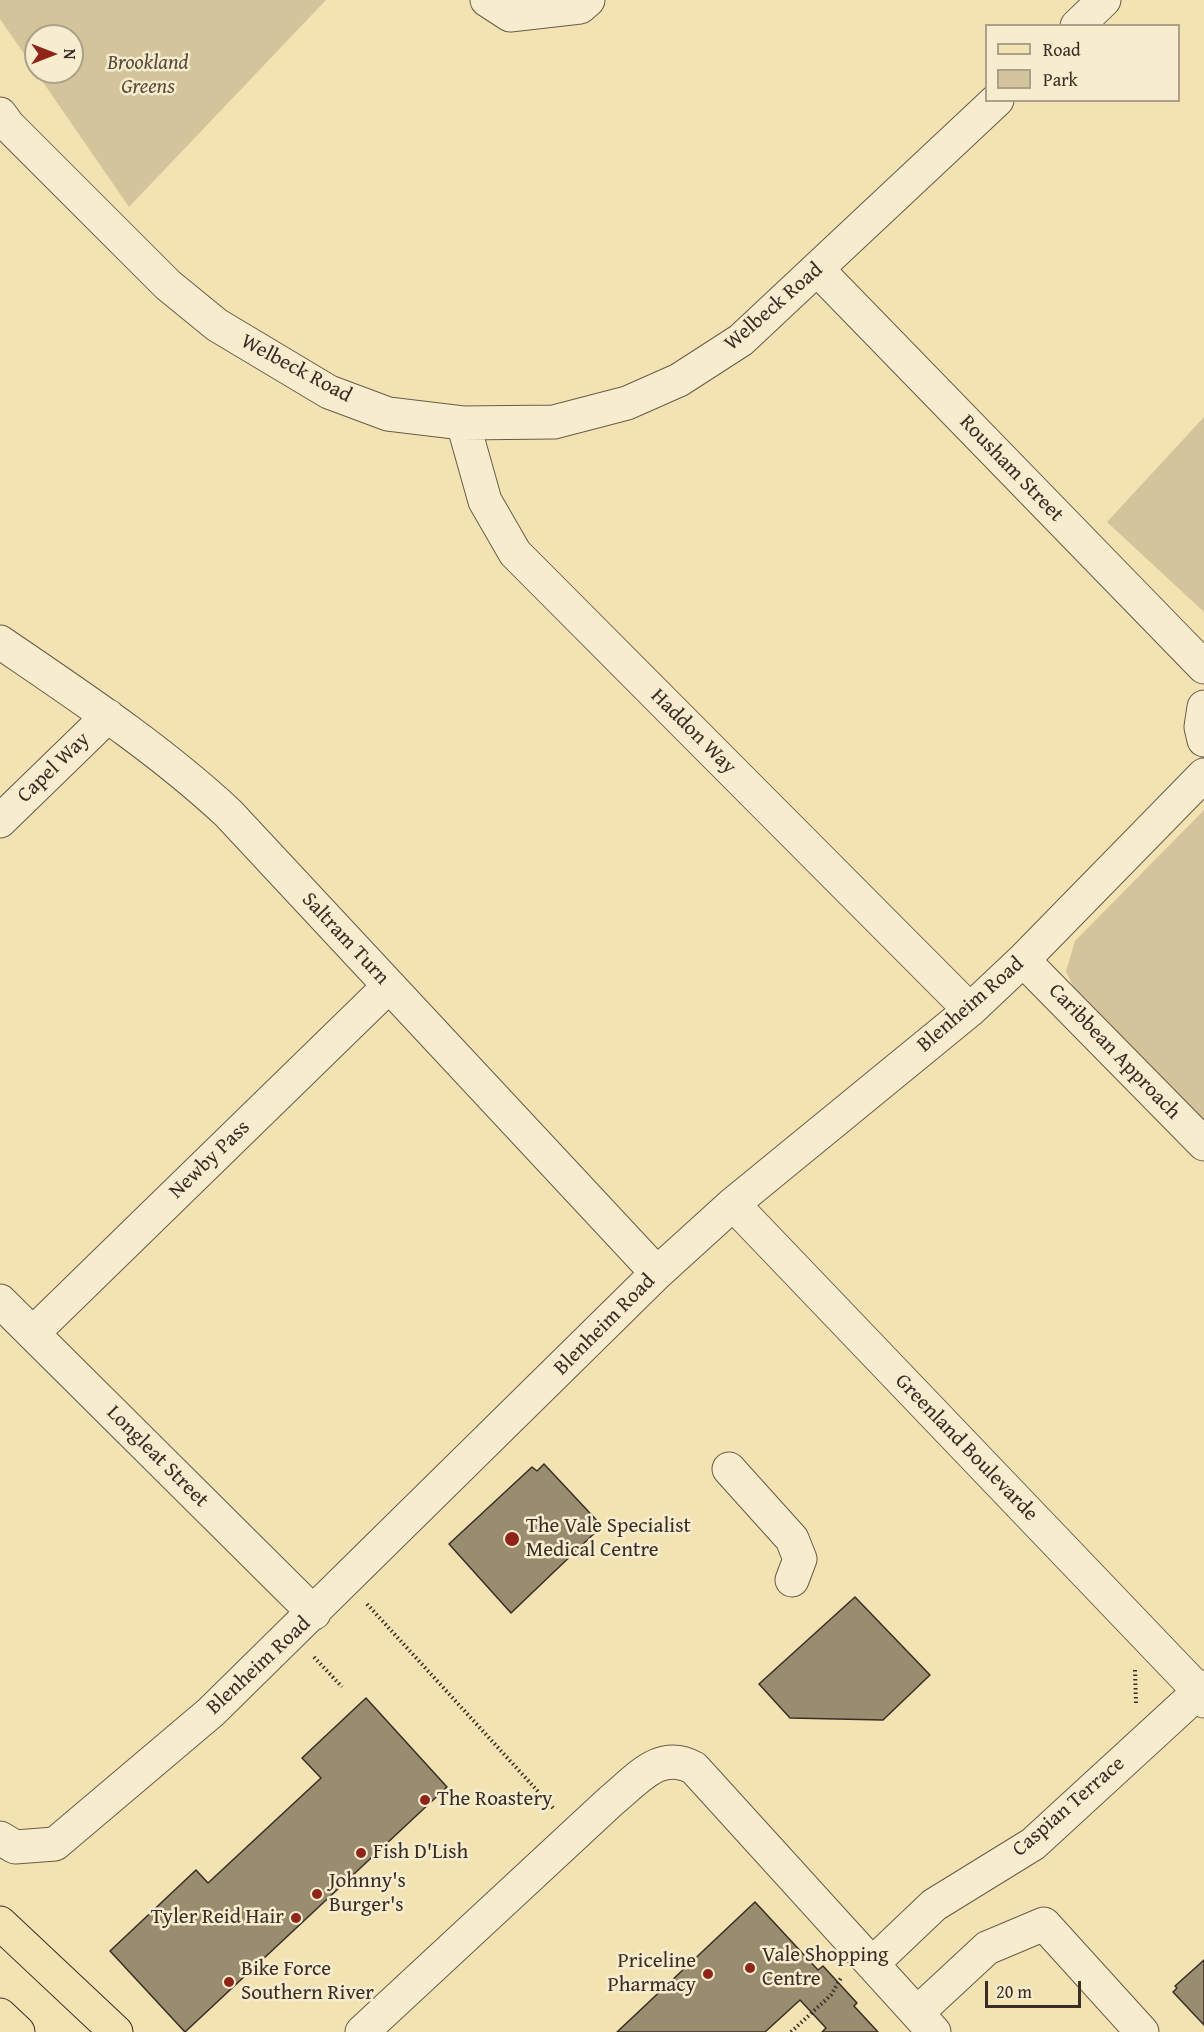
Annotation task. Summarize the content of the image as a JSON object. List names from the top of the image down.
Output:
{
  "streets": {
    "street": [
      "Welbeck Road",
      "Rousham Street",
      "Haddon Way",
      "Capel Way",
      "Saltram Turn",
      "Blenheim Road",
      "Caribbean Approach",
      "Newby Pass",
      "Greenland Boulevarde",
      "Longleat Street",
      "Caspian Terrace"
    ]
  },
  "crossings": [
    ["Welbeck Road", "Rousham Street"],
    ["Welbeck Road", "Haddon Way"],
    ["Haddon Way", "Blenheim Road"],
    ["Capel Way", "Saltram Turn"],
    ["Saltram Turn", "Blenheim Road"],
    ["Saltram Turn", "Newby Pass"],
    ["Blenheim Road", "Caribbean Approach"],
    ["Blenheim Road", "Greenland Boulevarde"],
    ["Blenheim Road", "Longleat Street"],
    ["Newby Pass", "Longleat Street"],
    ["Greenland Boulevarde", "Caspian Terrace"]
  ],
  "parks": ["Brookland Greens"],
  "places": [
    "The Vale Specialist Medical Centre",
    "The Roastery",
    "Fish D'Lish",
    "Johnny's Burger's",
    "Tyler Reid Hair",
    "Vale Shopping Centre",
    "Priceline Pharmacy",
    "Bike Force Southern River"
  ],
  "legend": ["Road", "Park"],
  "scale_bar": "20 m",
  "north": "right"
}
